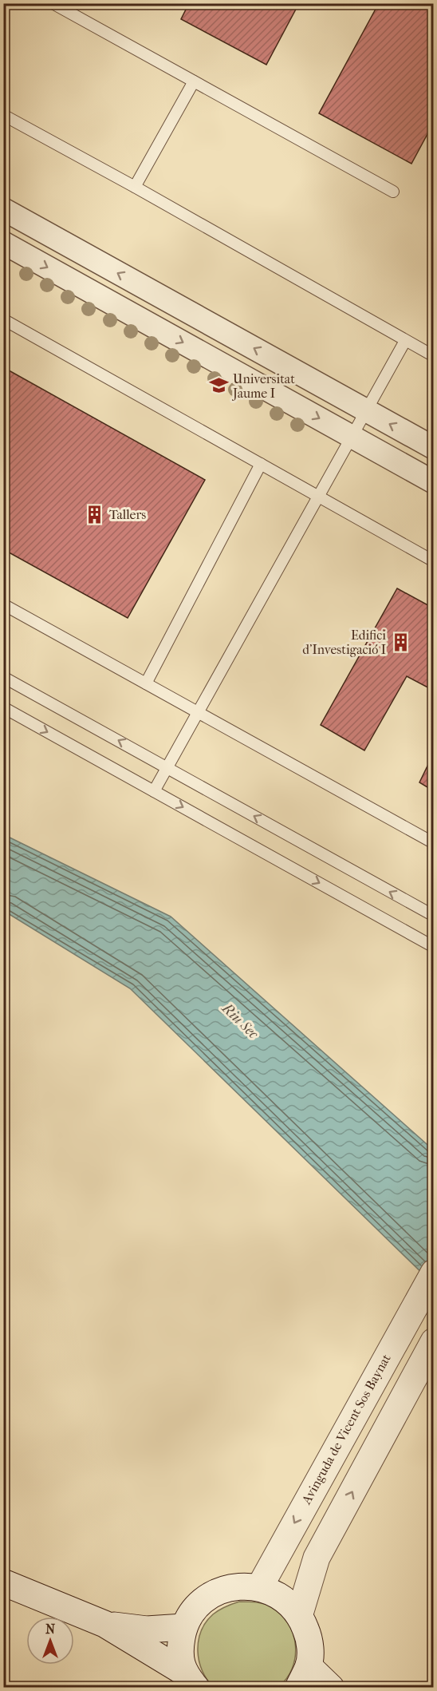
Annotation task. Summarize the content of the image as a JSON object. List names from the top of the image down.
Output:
{
  "streets": {
    "street": ["Avinguda de Vicent Sos Baynat"]
  },
  "water": ["Riu Sec"],
  "places": {
    "school or university": ["Universitat Jaume I"],
    "building": ["Tallers", "Edifici d'Investigació I"]
  },
  "north": "top"
}
